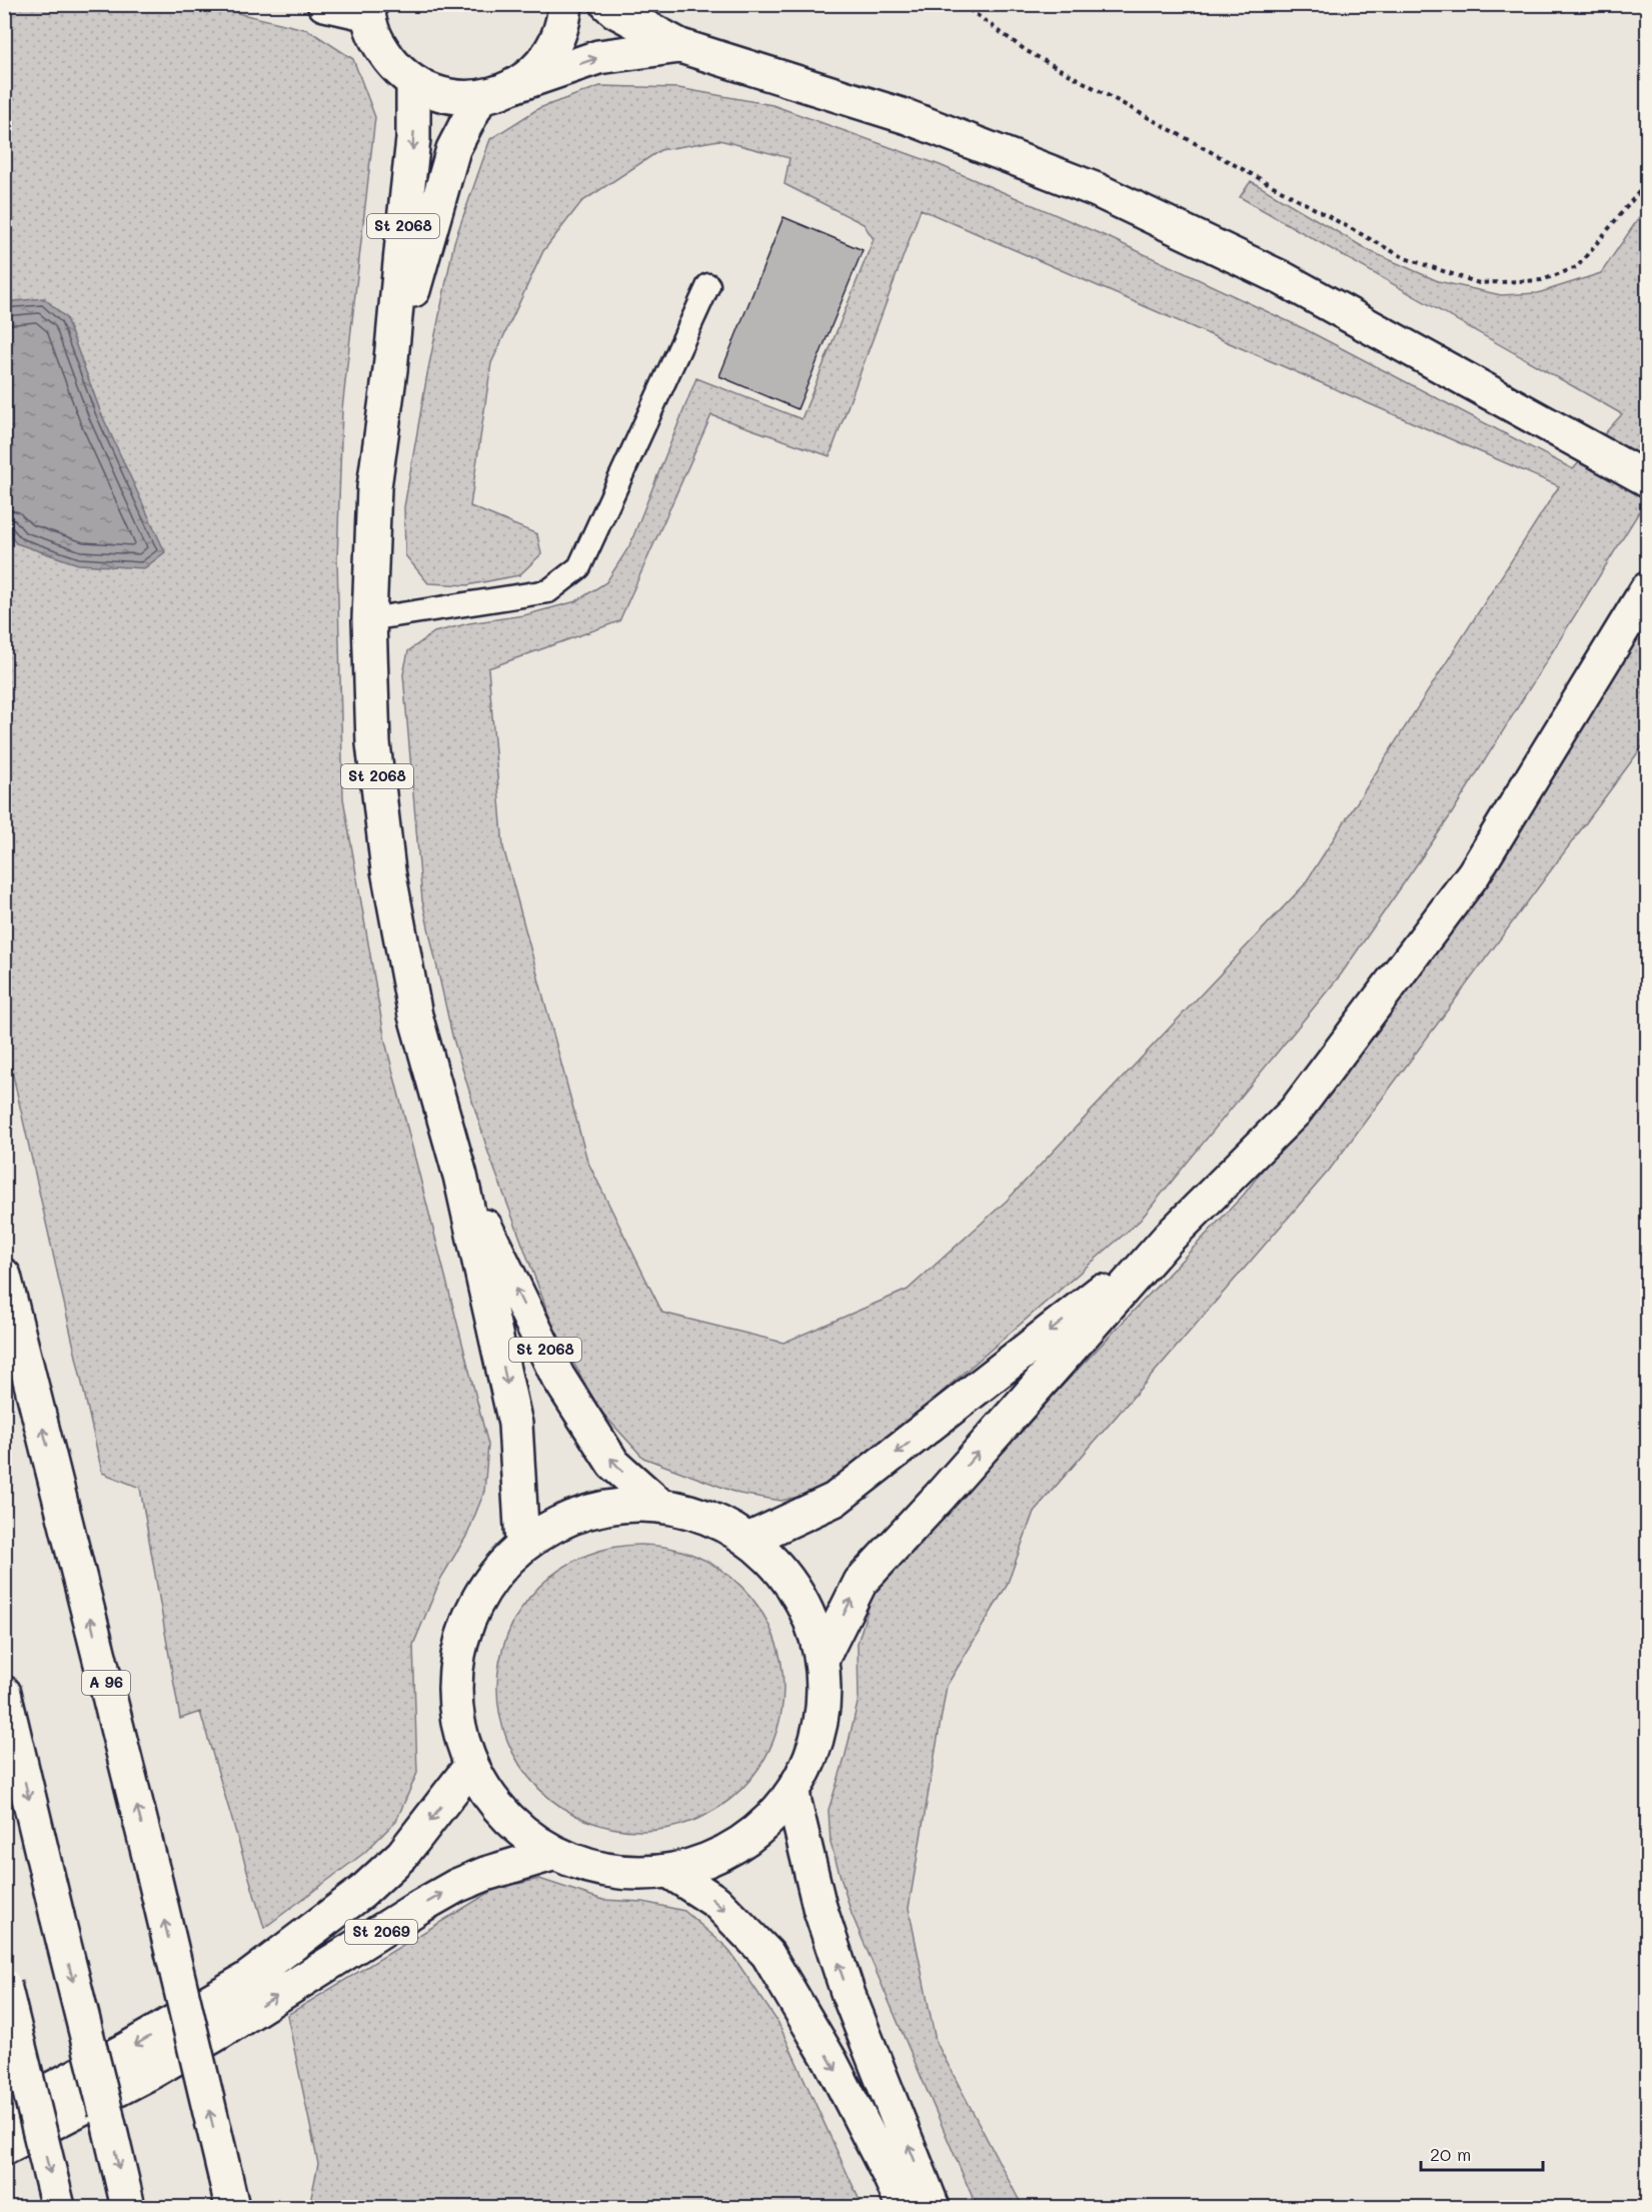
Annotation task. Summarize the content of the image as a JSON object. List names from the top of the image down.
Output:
{
  "streets": {
    "main road": ["St 2068", "A 96", "St 2069"]
  },
  "scale_bar": "20 m"
}
